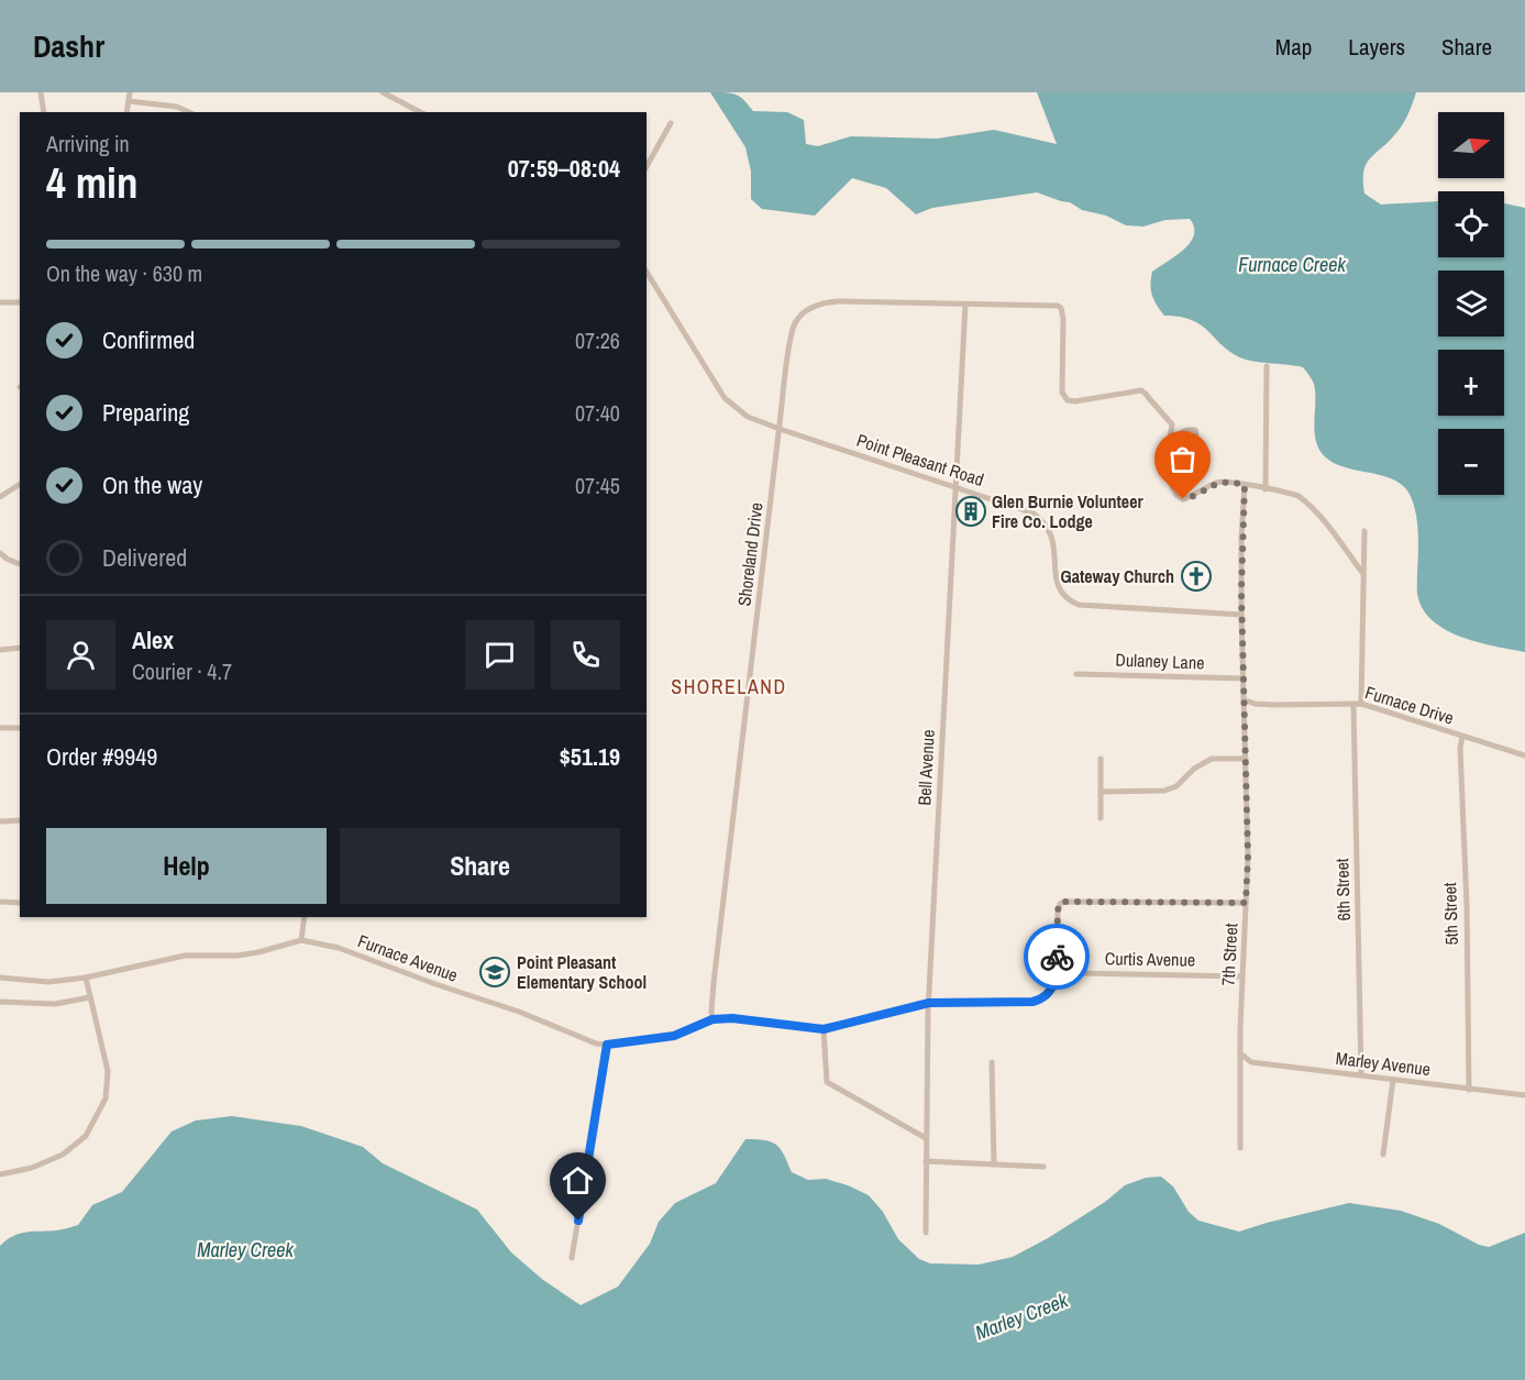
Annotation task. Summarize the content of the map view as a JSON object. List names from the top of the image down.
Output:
{
  "streets": {
    "street": [
      "Point Pleasant Road",
      "Shoreland Drive",
      "Dulaney Lane",
      "Furnace Drive",
      "Bell Avenue",
      "6th Street",
      "5th Street",
      "7th Street",
      "Furnace Avenue",
      "Curtis Avenue",
      "Marley Avenue"
    ]
  },
  "crossings": [
    ["Point Pleasant Road", "Shoreland Drive"],
    ["Point Pleasant Road", "Bell Avenue"],
    ["Point Pleasant Road", "7th Street"],
    ["Shoreland Drive", "Bell Avenue"],
    ["Shoreland Drive", "Furnace Avenue"],
    ["Dulaney Lane", "7th Street"],
    ["Furnace Drive", "6th Street"],
    ["Furnace Drive", "5th Street"],
    ["Furnace Drive", "7th Street"],
    ["Bell Avenue", "Furnace Avenue"],
    ["6th Street", "Marley Avenue"],
    ["5th Street", "Marley Avenue"],
    ["7th Street", "Curtis Avenue"],
    ["7th Street", "Marley Avenue"],
    ["Furnace Avenue", "Curtis Avenue"]
  ],
  "districts": ["SHORELAND"],
  "water": ["Furnace Creek", "Marley Creek"],
  "places": {
    "building": ["Glen Burnie Volunteer Fire Co. Lodge"],
    "church": ["Gateway Church"],
    "school or university": ["Point Pleasant Elementary School"]
  },
  "north": "right",
  "page": {
    "header": "Dashr",
    "nav": ["Map", "Layers", "Share"],
    "map_buttons": ["+", "−"],
    "heading": ["4 min", "Arriving in", "07:59–08:04"],
    "panel": [
      "Alex",
      "Courier · 4.7",
      "Order #9949",
      "$51.19"
    ],
    "bar": "On the way · 630 m",
    "list": [
      ["Confirmed", "07:26"],
      ["Preparing", "07:40"],
      ["On the way", "07:45"],
      "Delivered"
    ],
    "buttons": ["Help", "Share"]
  }
}
